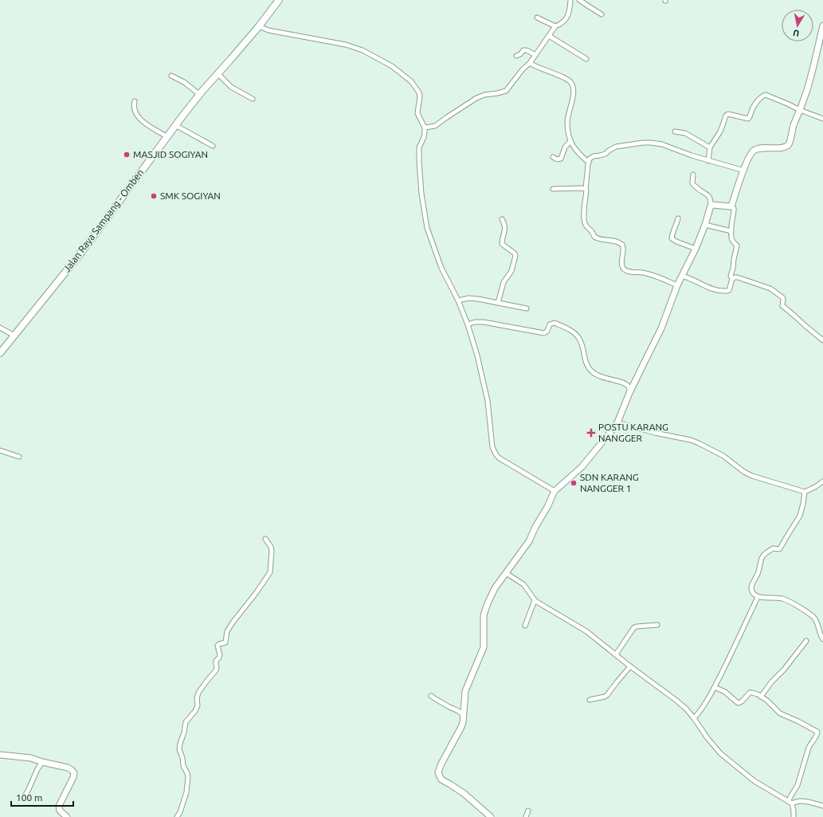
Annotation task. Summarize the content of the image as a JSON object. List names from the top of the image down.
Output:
{
  "streets": {
    "main road": ["Jalan Raya Sampang - Omben"]
  },
  "places": {
    "other": ["MASJID SOGIYAN", "SMK SOGIYAN", "SDN KARANG NANGGER 1"],
    "health": ["POSTU KARANG NANGGER"]
  },
  "scale_bar": "100 m",
  "north": "bottom"
}
